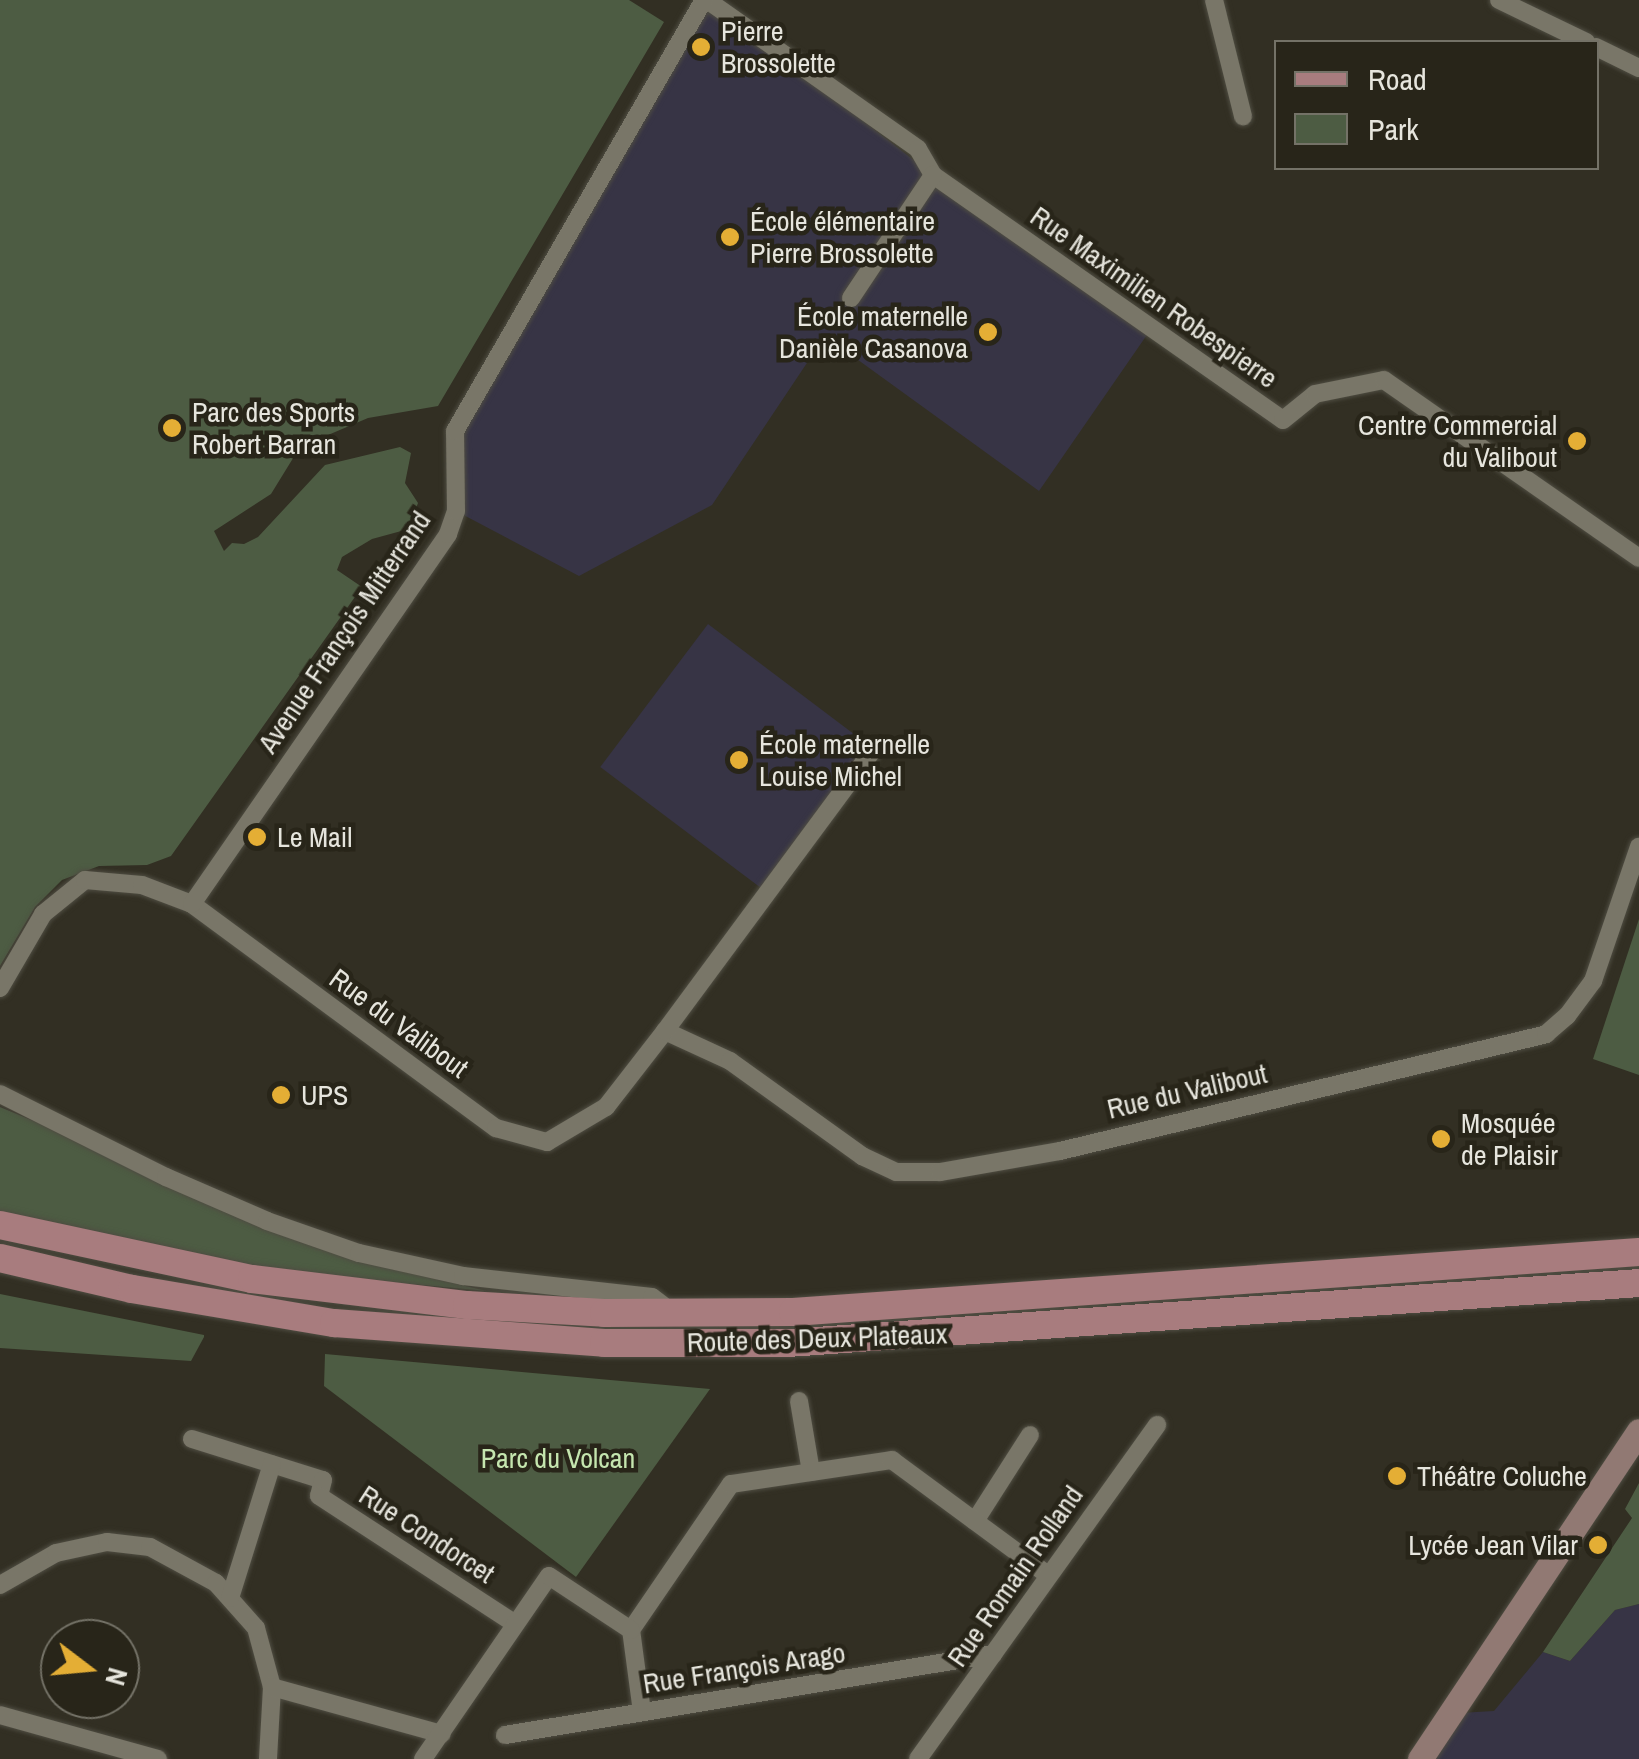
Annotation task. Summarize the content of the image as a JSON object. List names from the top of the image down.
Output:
{
  "streets": {
    "main road": ["Route des Deux Plateaux"],
    "street": [
      "Rue Maximilien Robespierre",
      "Avenue François Mitterrand",
      "Rue du Valibout",
      "Rue Condorcet",
      "Rue Romain Rolland",
      "Rue François Arago"
    ]
  },
  "crossings": [
    ["Rue Maximilien Robespierre", "Avenue François Mitterrand"],
    ["Avenue François Mitterrand", "Rue du Valibout"],
    ["Rue Romain Rolland", "Rue François Arago"]
  ],
  "parks": ["Parc du Volcan"],
  "places": [
    "Pierre Brossolette",
    "École élémentaire Pierre Brossolette",
    "École maternelle Danièle Casanova",
    "Parc des Sports Robert Barran",
    "Centre Commercial du Valibout",
    "École maternelle Louise Michel",
    "Le Mail",
    "UPS",
    "Mosquée de Plaisir",
    "Théâtre Coluche",
    "Lycée Jean Vilar"
  ],
  "legend": ["Road", "Park"],
  "north": "right"
}
